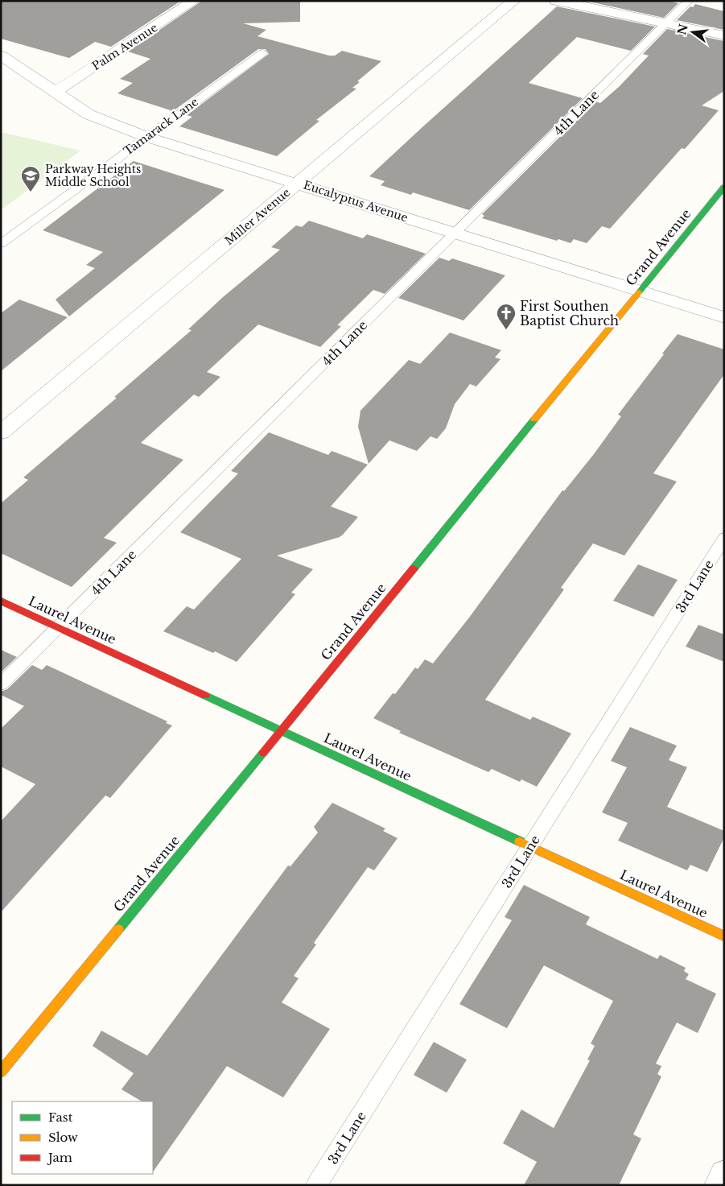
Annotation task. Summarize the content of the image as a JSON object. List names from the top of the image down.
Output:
{
  "streets": {
    "main road": ["Grand Avenue", "Laurel Avenue"],
    "street": ["Palm Avenue", "Eucalyptus Avenue", "Miller Avenue"],
    "lane": ["4th Lane", "Tamarack Lane", "3rd Lane"]
  },
  "crossings": [
    ["Palm Avenue", "Eucalyptus Avenue"],
    ["4th Lane", "Eucalyptus Avenue"],
    ["4th Lane", "Laurel Avenue"],
    ["Tamarack Lane", "Eucalyptus Avenue"],
    ["Eucalyptus Avenue", "Miller Avenue"],
    ["Eucalyptus Avenue", "Grand Avenue"],
    ["Grand Avenue", "Laurel Avenue"],
    ["3rd Lane", "Laurel Avenue"]
  ],
  "places": {
    "school or university": ["Parkway Heights Middle School"],
    "church": ["First Southen Baptist Church"]
  },
  "legend": ["Fast", "Slow", "Jam"],
  "north": "left"
}
